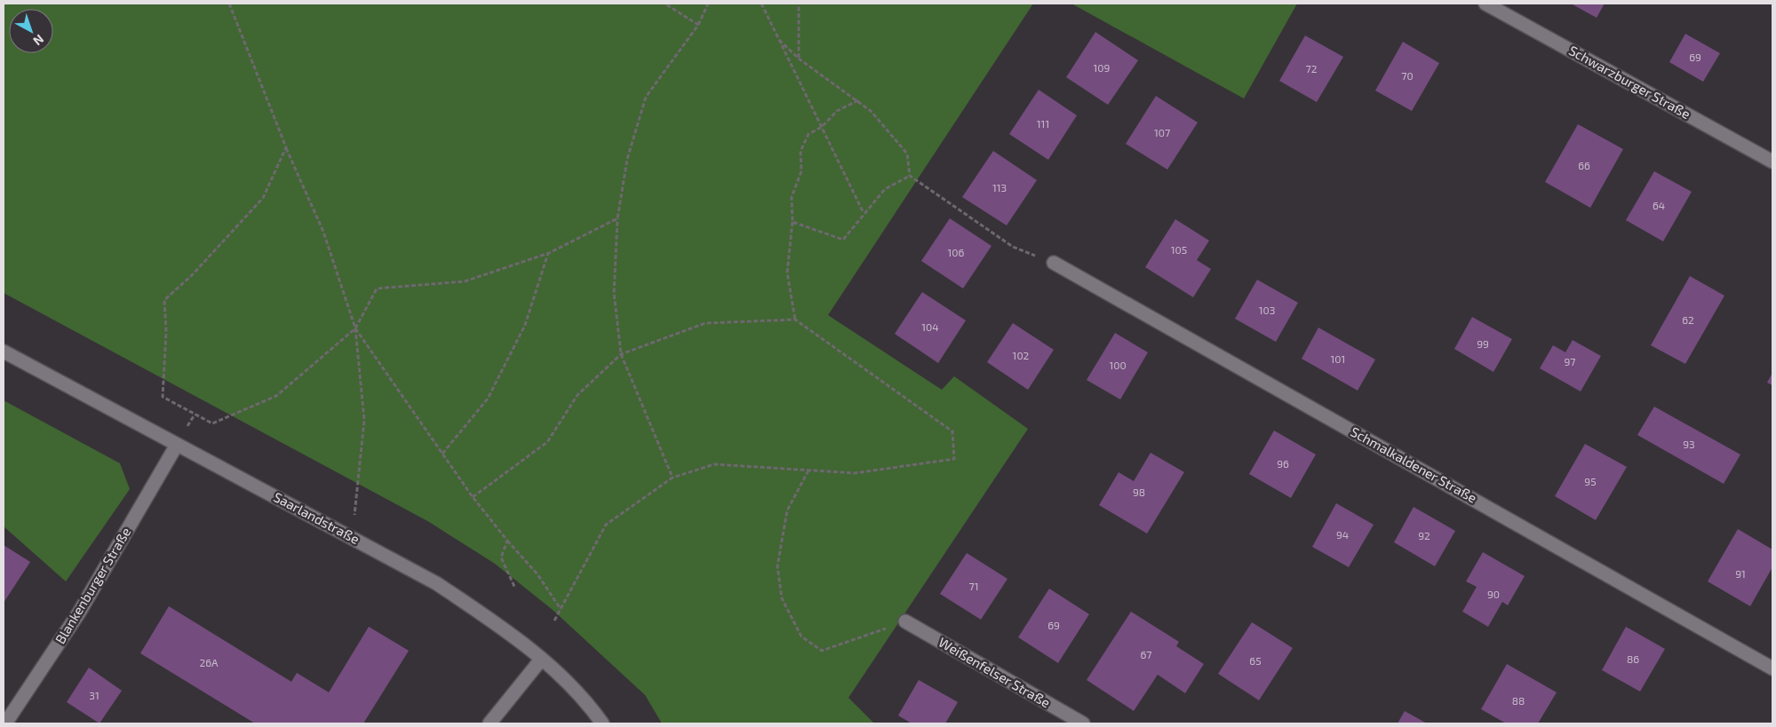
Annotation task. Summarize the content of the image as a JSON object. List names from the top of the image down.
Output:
{
  "streets": {
    "street": [
      "Schwarzburger Straße",
      "Schmalkaldener Straße",
      "Saarlandstraße",
      "Blankenburger Straße",
      "Weißenfelser Straße"
    ]
  },
  "crossings": [
    ["Saarlandstraße", "Blankenburger Straße"]
  ],
  "house_numbers": [
    "69",
    "109",
    "72",
    "70",
    "111",
    "107",
    "66",
    "113",
    "64",
    "105",
    "106",
    "103",
    "62",
    "104",
    "99",
    "102",
    "101",
    "97",
    "100",
    "93",
    "96",
    "95",
    "98",
    "94",
    "92",
    "91",
    "71",
    "90",
    "69",
    "67",
    "86",
    "65",
    "26A",
    "31",
    "88"
  ],
  "north": "bottom right"
}
